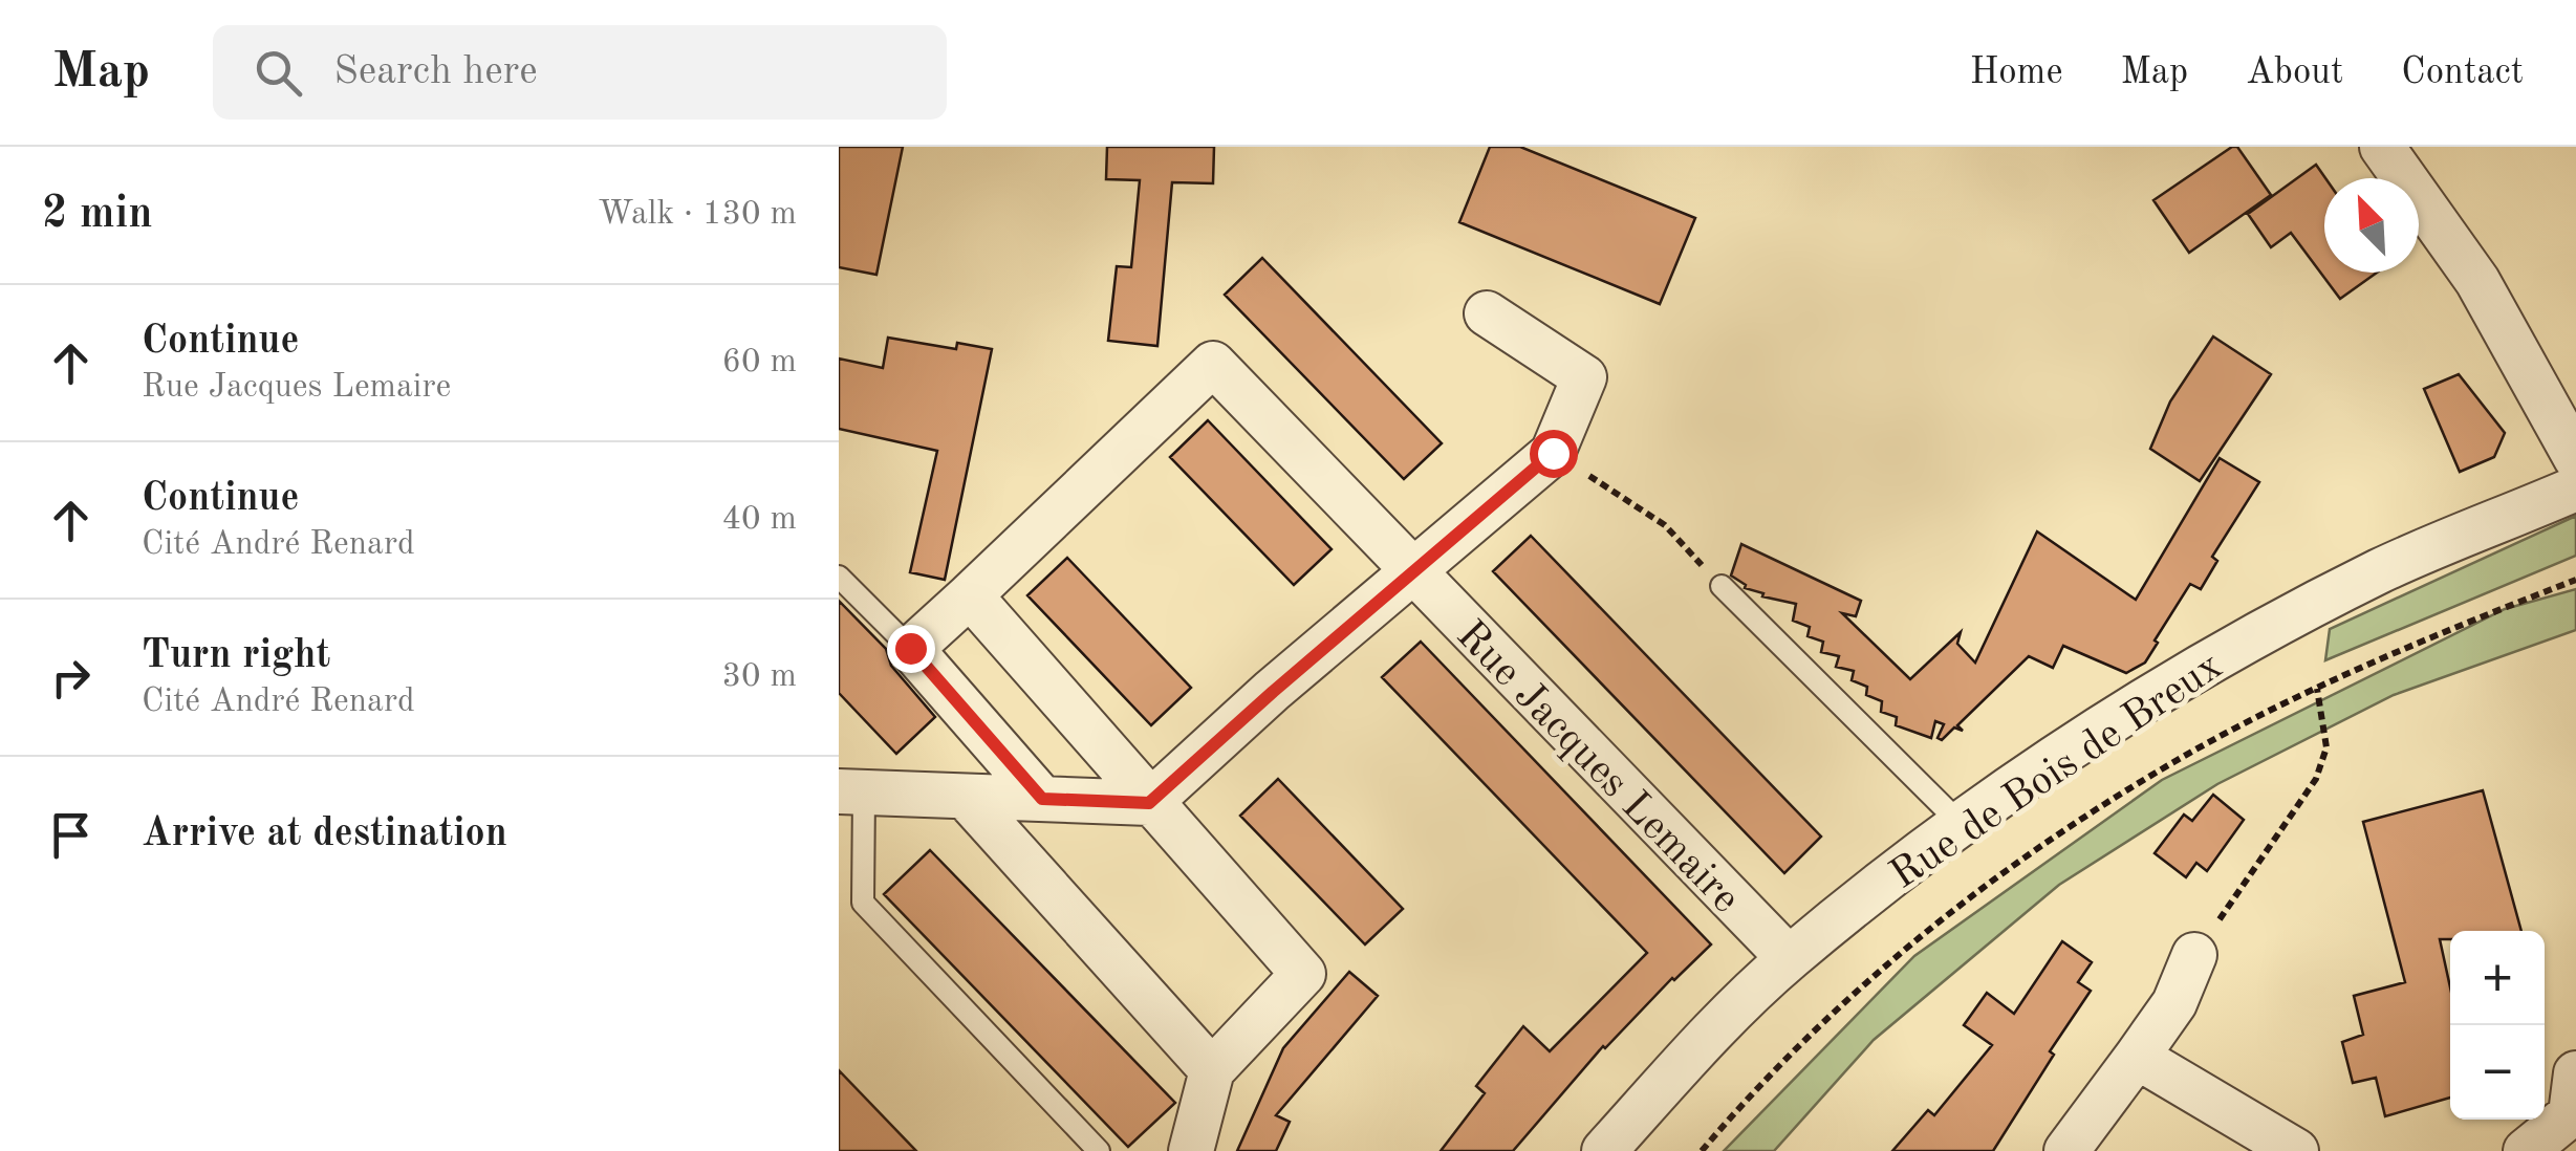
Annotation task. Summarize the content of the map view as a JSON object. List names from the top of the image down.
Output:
{
  "streets": {
    "street": ["Rue Jacques Lemaire", "Rue de Bois de Breux"]
  },
  "crossings": [
    ["Rue Jacques Lemaire", "Rue de Bois de Breux"]
  ],
  "north": "top left",
  "page": {
    "header": "Map",
    "search": "Search here",
    "nav": [
      "Home",
      "Map",
      "About",
      "Contact"
    ],
    "heading": ["2 min", "Walk · 130 m"],
    "list": [
      ["Continue", "Rue Jacques Lemaire", "60 m"],
      ["Continue", "Cité André Renard", "40 m"],
      ["Turn right", "Cité André Renard", "30 m"],
      "Arrive at destination"
    ],
    "map_buttons": ["+", "−"]
  }
}
